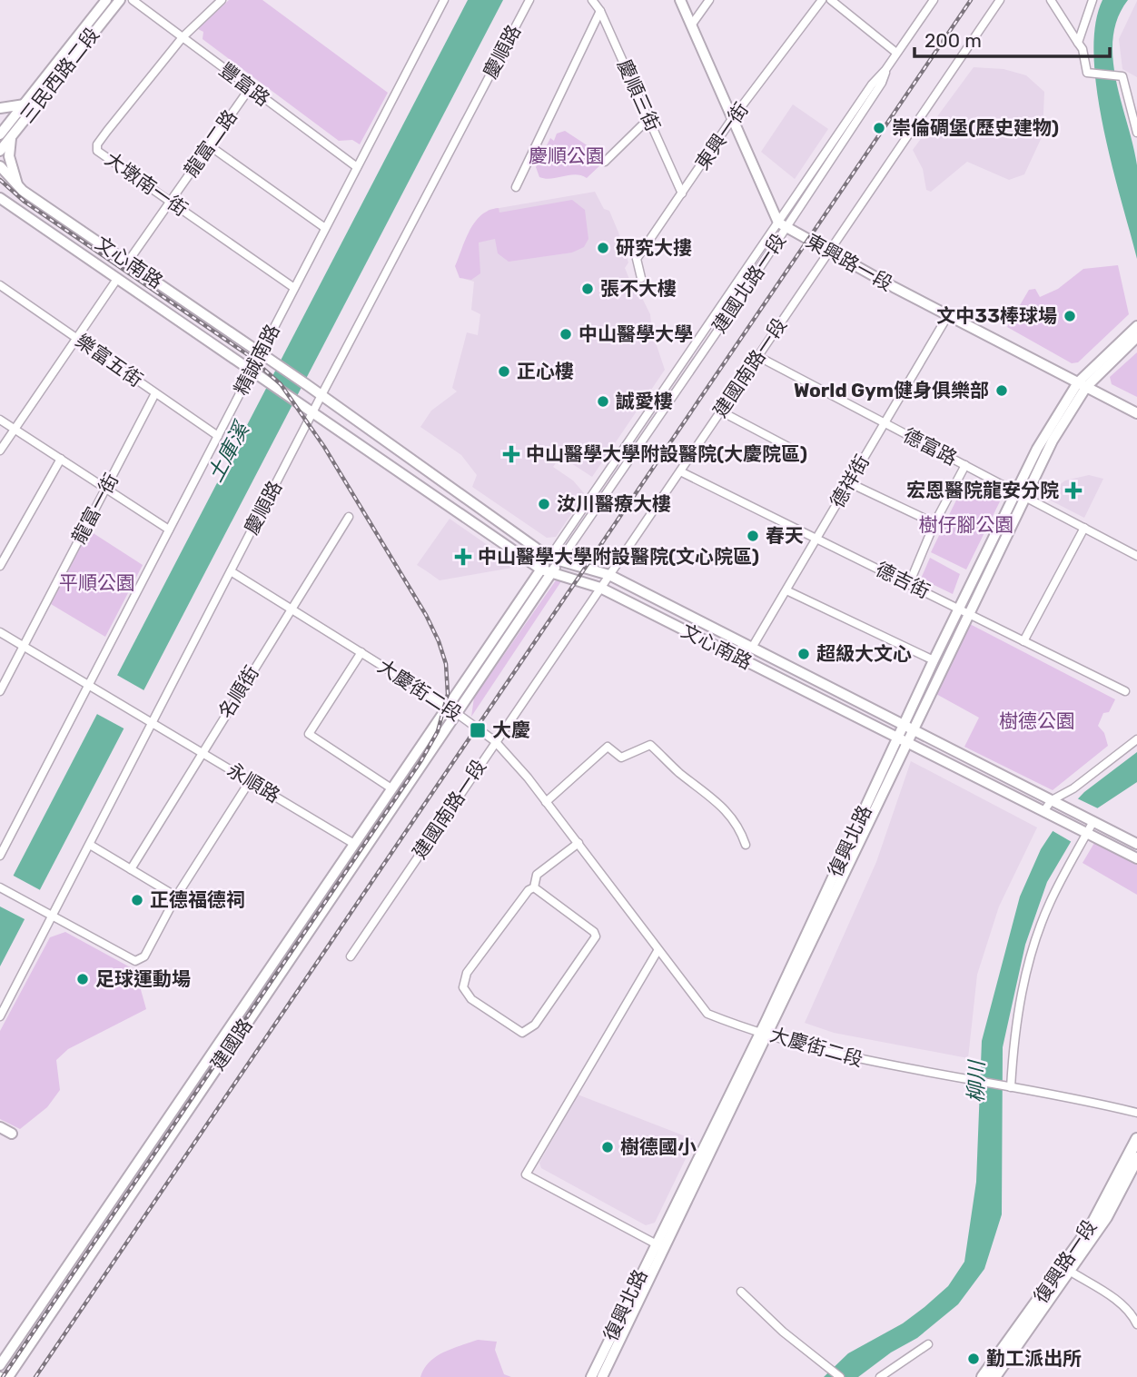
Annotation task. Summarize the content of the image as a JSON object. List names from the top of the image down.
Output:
{
  "streets": {
    "main road": [
      "三民西路二段",
      "文心南路",
      "東興路一段",
      "建國北路一段",
      "復興北路",
      "建國路",
      "復興路一段"
    ],
    "street": [
      "慶順路",
      "豐富路",
      "慶順三街",
      "東興一街",
      "龍富二路",
      "大墩南一街",
      "精誠南路",
      "樂富五街",
      "建國南路一段",
      "德富路",
      "德祥街",
      "龍富一街",
      "德吉街",
      "大慶街二段",
      "名順街",
      "永順路"
    ]
  },
  "crossings": [
    ["慶順路", "文心南路"],
    ["慶順路", "大慶街二段"],
    ["慶順路", "永順路"],
    ["豐富路", "龍富二路"],
    ["豐富路", "大墩南一街"],
    ["豐富路", "精誠南路"],
    ["慶順三街", "東興一街"],
    ["龍富二路", "大墩南一街"],
    ["龍富二路", "文心南路"],
    ["大墩南一街", "精誠南路"],
    ["文心南路", "建國北路一段"],
    ["文心南路", "精誠南路"],
    ["文心南路", "建國南路一段"],
    ["文心南路", "德祥街"],
    ["文心南路", "復興北路"],
    ["東興路一段", "建國北路一段"],
    ["東興路一段", "建國南路一段"],
    ["東興路一段", "德祥街"],
    ["東興路一段", "復興北路"],
    ["建國北路一段", "大慶街二段"],
    ["建國北路一段", "建國路"],
    ["精誠南路", "樂富五街"],
    ["精誠南路", "永順路"],
    ["樂富五街", "龍富一街"],
    ["建國南路一段", "德富路"],
    ["建國南路一段", "德吉街"],
    ["建國南路一段", "大慶街二段"],
    ["德富路", "德祥街"],
    ["德富路", "復興北路"],
    ["德祥街", "德吉街"],
    ["德吉街", "復興北路"],
    ["大慶街二段", "名順街"],
    ["大慶街二段", "復興北路"],
    ["大慶街二段", "建國路"],
    ["名順街", "永順路"],
    ["永順路", "建國路"]
  ],
  "water": ["土庫溪", "柳川"],
  "parks": [
    "慶順公園",
    "樹仔腳公園",
    "平順公園",
    "樹德公園"
  ],
  "places": {
    "other": [
      "崇倫碉堡(歷史建物)",
      "研究大摟",
      "張不大樓",
      "文中33棒球場",
      "中山醫學大學",
      "正心樓",
      "World Gym健身俱樂部",
      "誠愛樓",
      "汝川醫療大樓",
      "春天",
      "超級大文心",
      "正德福德祠",
      "足球運動場",
      "樹德國小",
      "勤工派出所"
    ],
    "health": ["中山醫學大學附設醫院(大慶院區)", "宏恩醫院龍安分院", "中山醫學大學附設醫院(文心院區)"],
    "transit": ["大慶"]
  },
  "scale_bar": "200 m"
}
